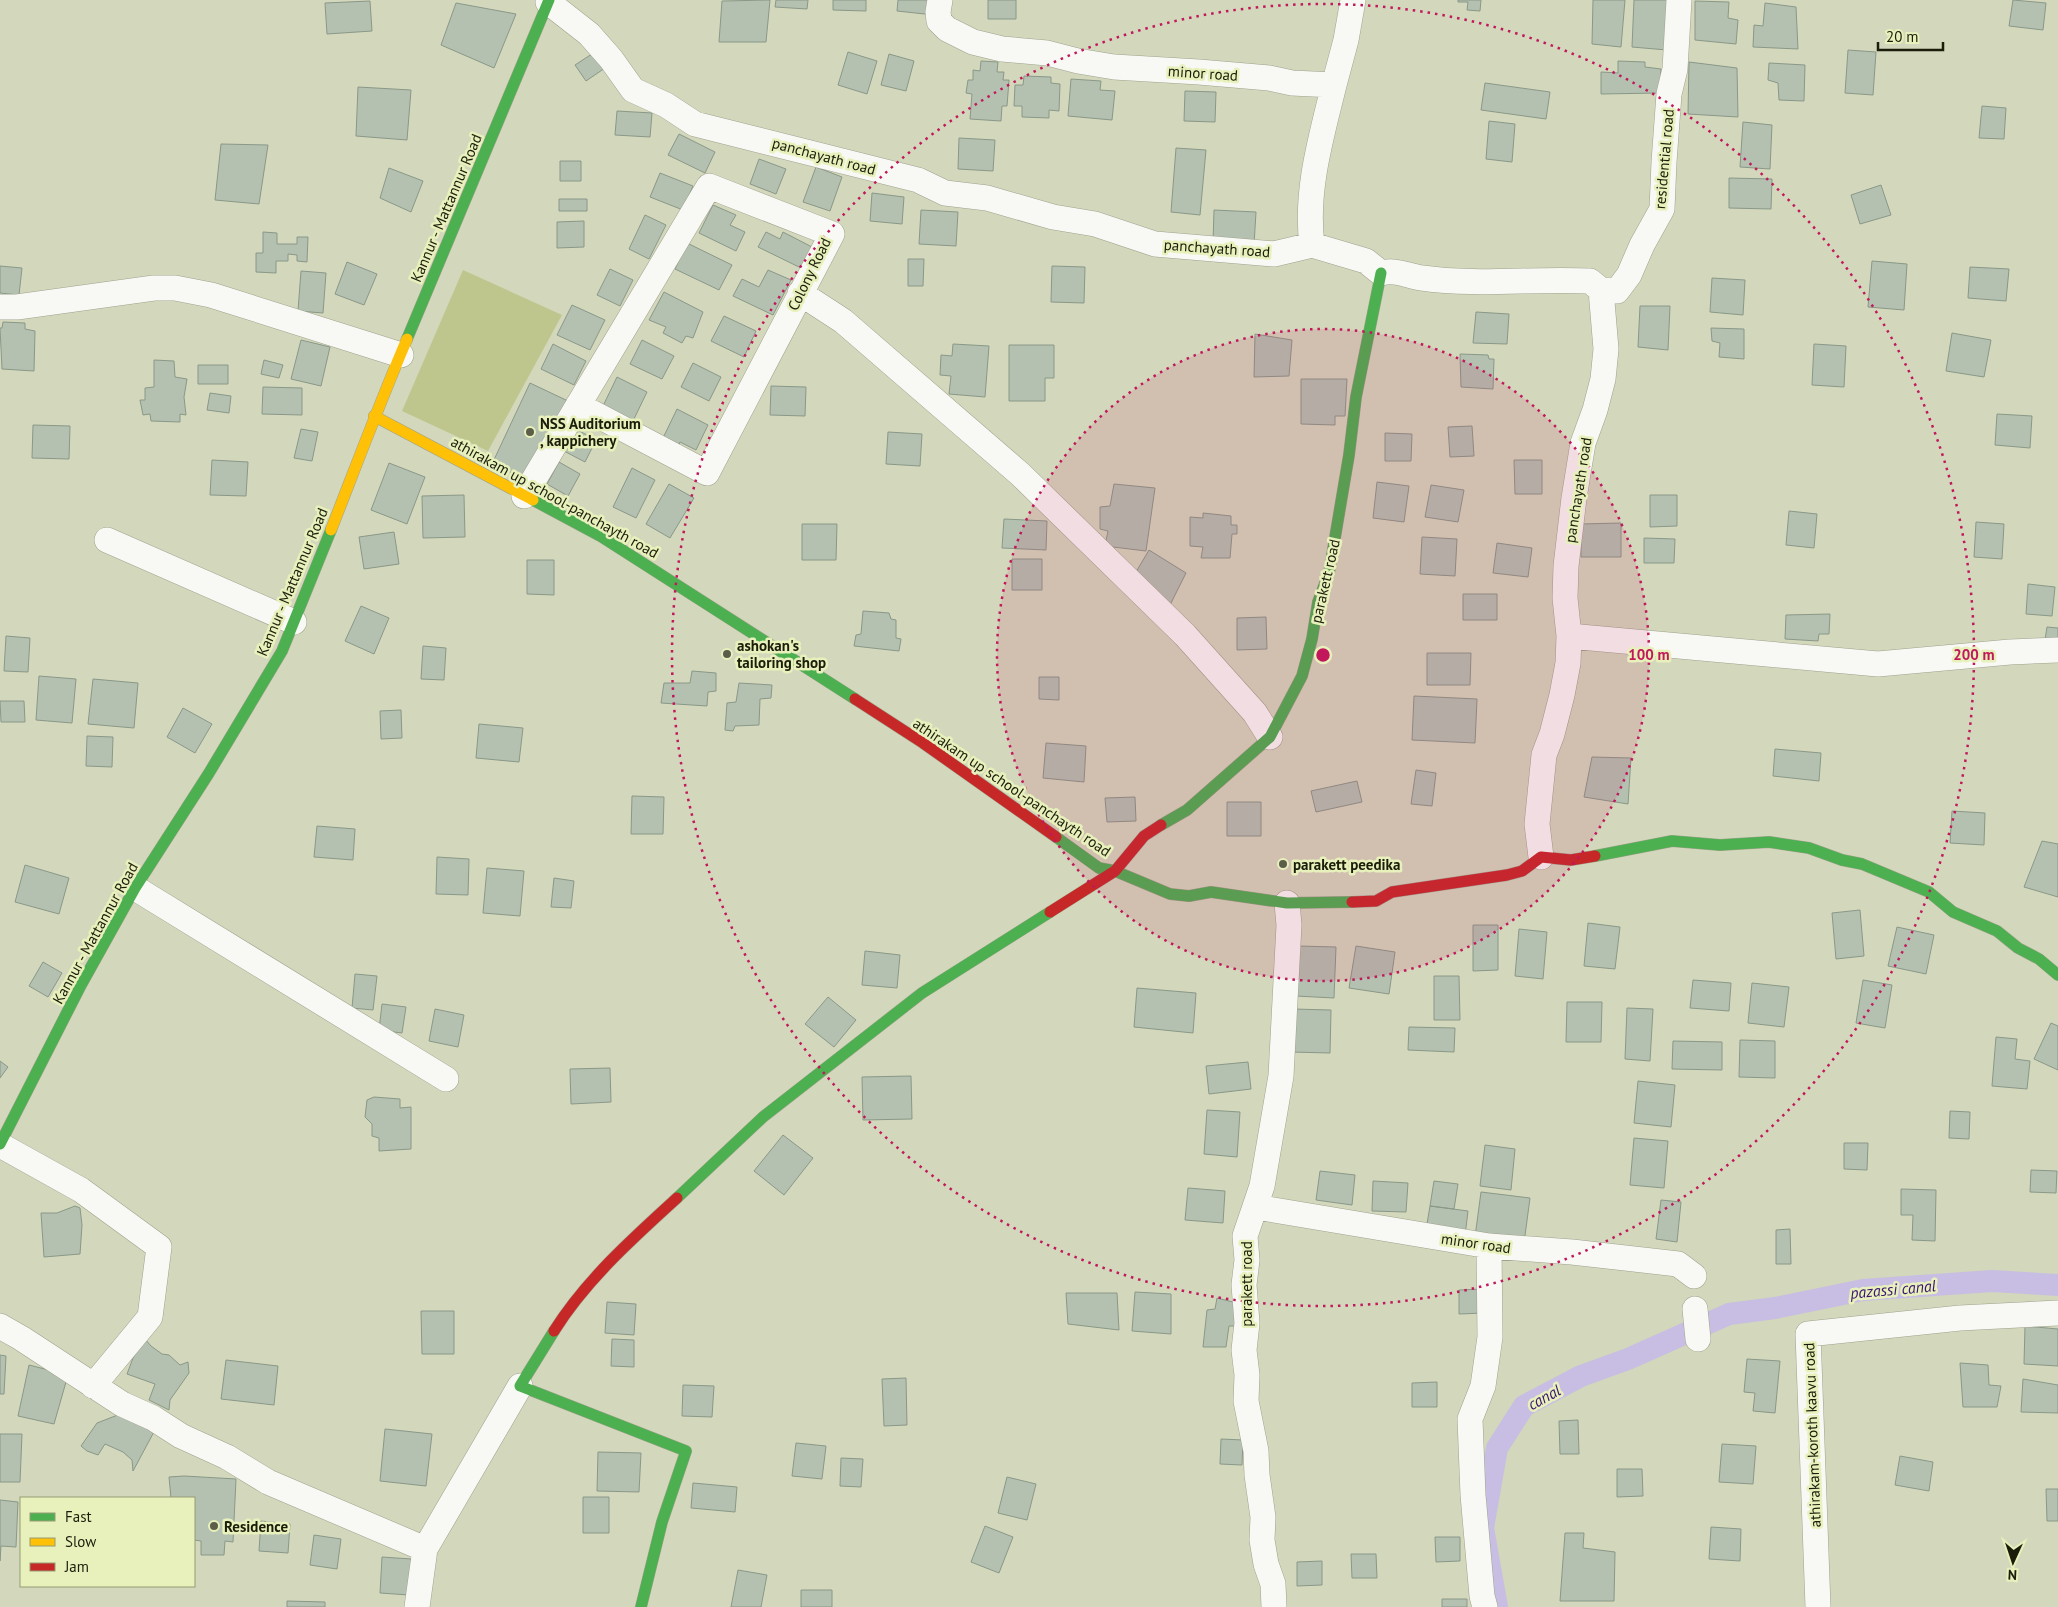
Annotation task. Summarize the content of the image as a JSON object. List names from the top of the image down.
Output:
{
  "streets": {
    "street": [
      "minor road",
      "panchayath road",
      "residential road",
      "Kannur - Mattannur Road",
      "Colony Road",
      "athirakam up school-panchayth road",
      "parakett road",
      "athirakam-koroth kaavu road"
    ]
  },
  "crossings": [
    ["minor road", "parakett road"],
    ["panchayath road", "residential road"],
    ["panchayath road", "Kannur - Mattannur Road"],
    ["panchayath road", "athirakam up school-panchayth road"],
    ["panchayath road", "parakett road"],
    ["Kannur - Mattannur Road", "athirakam up school-panchayth road"],
    ["Colony Road", "athirakam up school-panchayth road"],
    ["athirakam up school-panchayth road", "parakett road"]
  ],
  "water": ["pazassi canal", "canal"],
  "places": [
    "NSS Auditorium , kappichery",
    "ashokan's tailoring shop",
    "parakett peedika",
    "Residence"
  ],
  "legend": ["Fast", "Slow", "Jam"],
  "scale_bar": "20 m",
  "north": "bottom",
  "rings": ["100 m", "200 m"]
}
